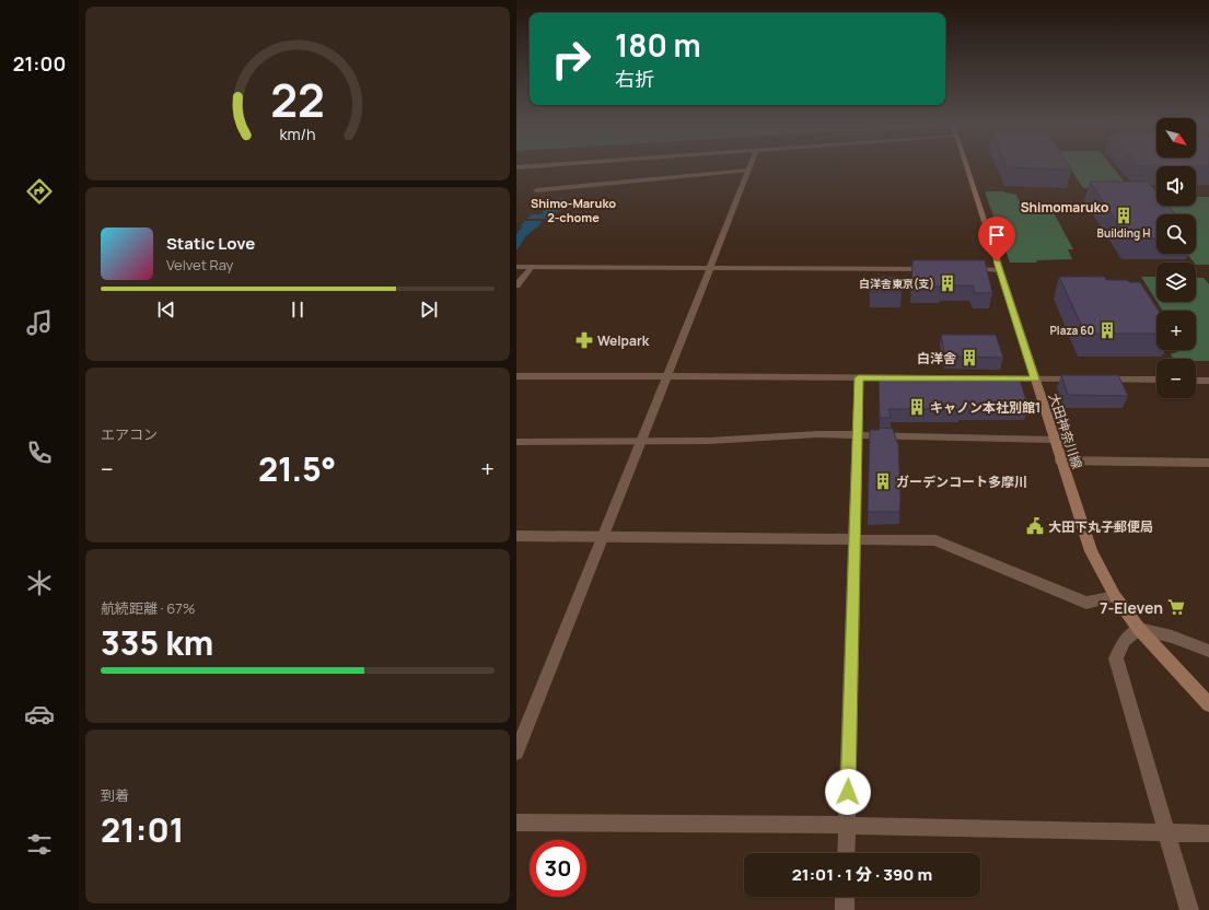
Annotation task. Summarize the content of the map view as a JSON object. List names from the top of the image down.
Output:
{
  "streets": {
    "main road": ["大田神奈川線"]
  },
  "districts": ["Shimo-Maruko 2-chome", "Shimomaruko"],
  "places": {
    "building": [
      "Building H",
      "白洋舎東京(支)",
      "Plaza 60",
      "白洋舎",
      "キャノン本社別館1",
      "ガーデンコート多摩川"
    ],
    "pharmacy": ["Welpark"],
    "public building": ["大田下丸子郵便局"],
    "supermarket": ["7-Eleven"]
  },
  "north": "bottom right",
  "page": {
    "tabs": "21:00",
    "turn": ["180 m", "右折"],
    "map_buttons": ["+", "−"],
    "song": ["Static Love", "Velvet Ray"],
    "tile": [
      "エアコン",
      ["航続距離 · 67%", "335 km"],
      ["到着", "21:01"]
    ],
    "heat": ["−", "21.5°", "+"],
    "limit": "30",
    "trip": "21:01 · 1 分 · 390 m",
    "gauge": ["22", "km/h"]
  }
}
